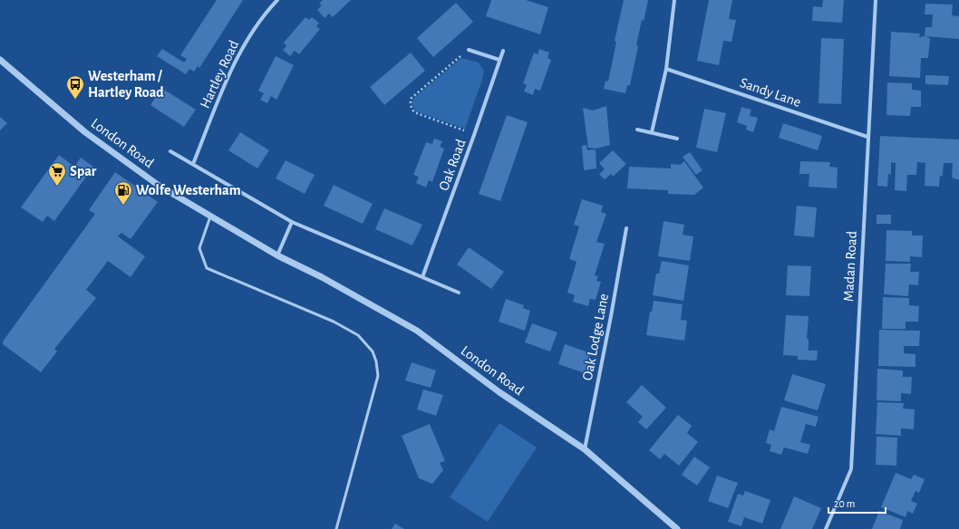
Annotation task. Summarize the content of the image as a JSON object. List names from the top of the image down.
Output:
{
  "streets": {
    "street": [
      "Hartley Road",
      "Sandy Lane",
      "London Road",
      "Oak Road",
      "Madan Road",
      "Oak Lodge Lane"
    ]
  },
  "crossings": [
    ["Hartley Road", "London Road"],
    ["Sandy Lane", "Madan Road"],
    ["London Road", "Oak Road"],
    ["London Road", "Oak Lodge Lane"]
  ],
  "places": {
    "bus stop": ["Westerham / Hartley Road"],
    "supermarket": ["Spar"],
    "fuel station": ["Wolfe Westerham"]
  },
  "scale_bar": "20 m"
}
